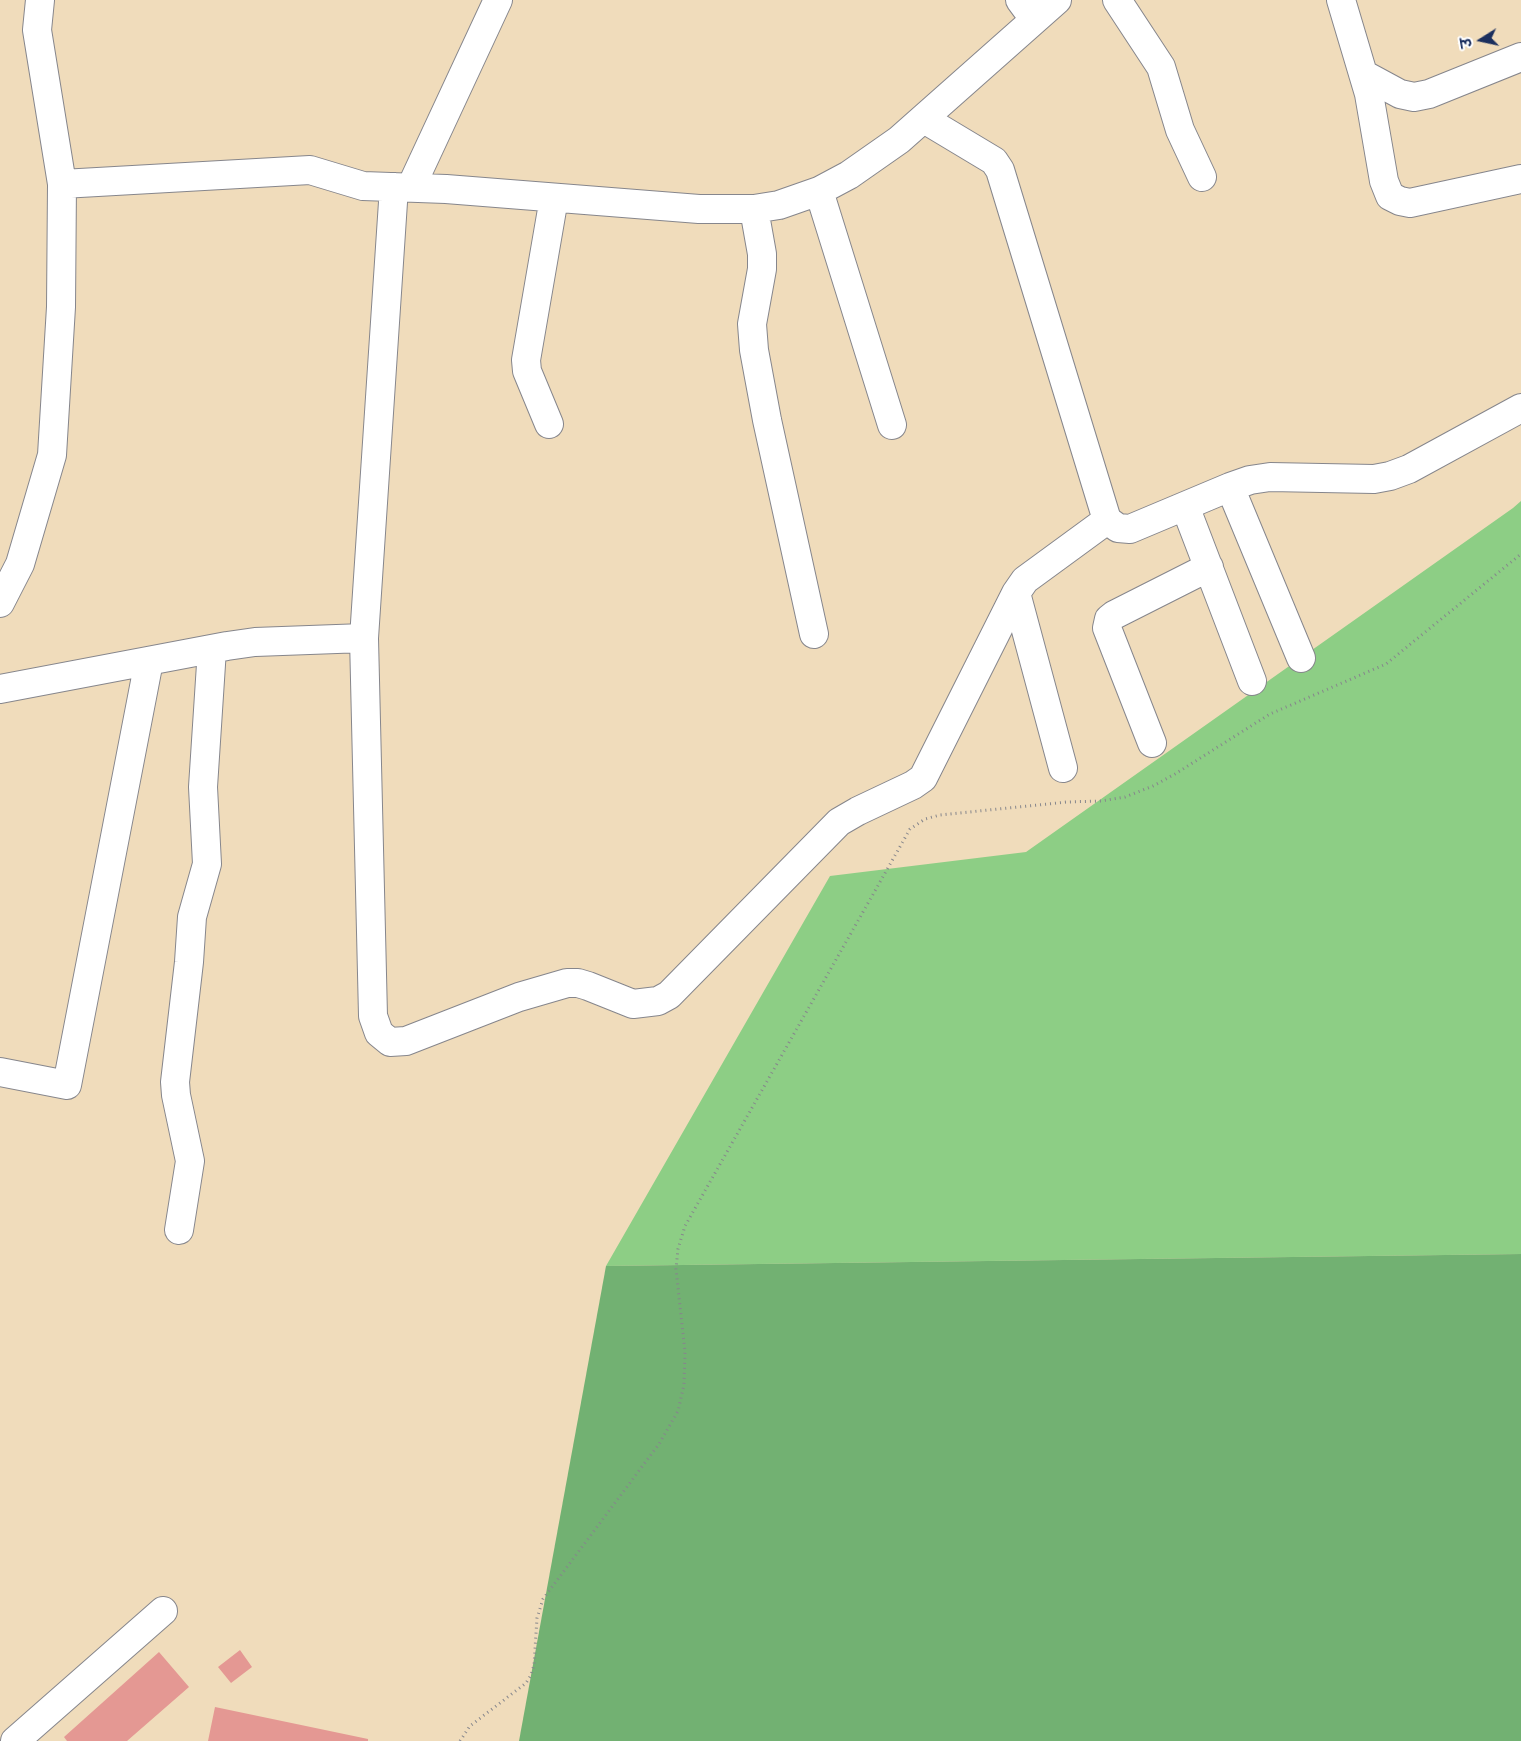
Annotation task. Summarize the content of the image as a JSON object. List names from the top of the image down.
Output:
{
  "north": "left"
}
